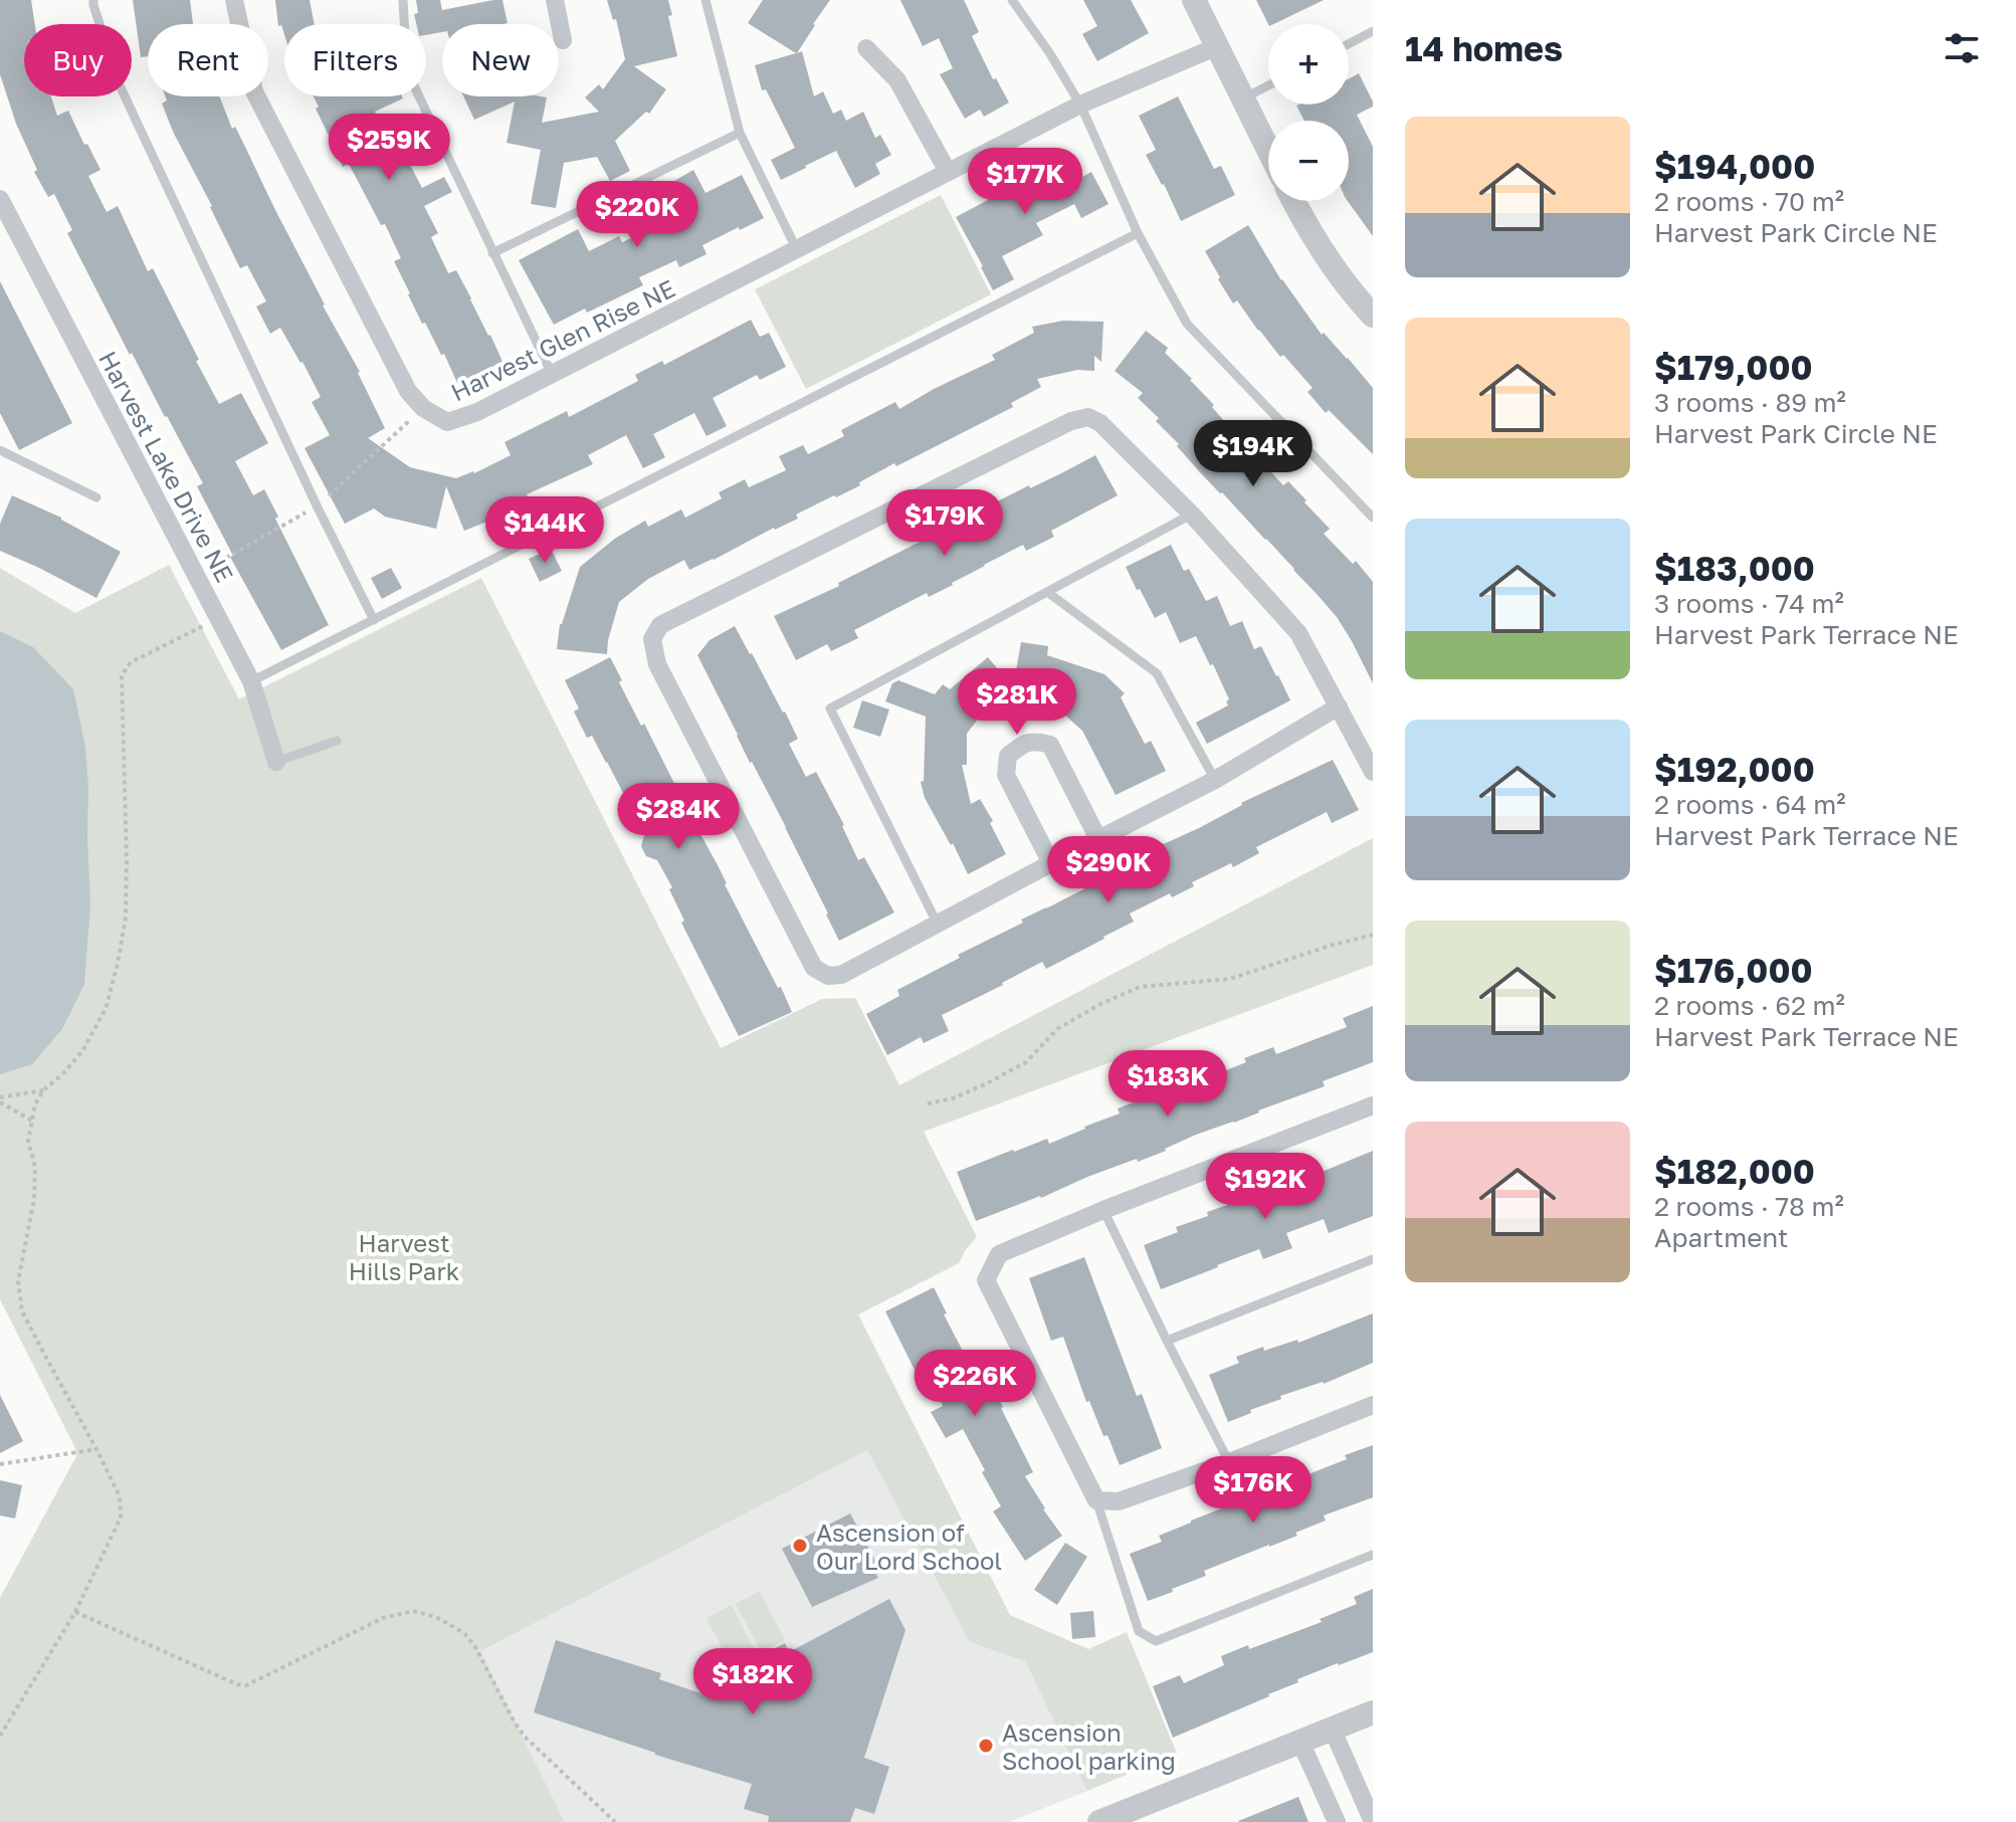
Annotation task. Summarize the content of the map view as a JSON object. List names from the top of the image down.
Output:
{
  "streets": {
    "street": ["Harvest Glen Rise NE", "Harvest Lake Drive NE"]
  },
  "parks": ["Harvest Hills Park"],
  "places": ["Ascension of Our Lord School", "Ascension School parking"],
  "page": {
    "heading": "14 homes",
    "map_buttons": ["+", "−"],
    "chip": [
      "Buy",
      "Rent",
      "Filters",
      "New"
    ],
    "list": [
      {
        "name": "$194,000",
        "note": "2 rooms · 70 m² · Harvest Park Circle NE"
      },
      {
        "name": "$179,000",
        "note": "3 rooms · 89 m² · Harvest Park Circle NE"
      },
      {
        "name": "$183,000",
        "note": "3 rooms · 74 m² · Harvest Park Terrace NE"
      },
      {
        "name": "$192,000",
        "note": "2 rooms · 64 m² · Harvest Park Terrace NE"
      },
      {
        "name": "$176,000",
        "note": "2 rooms · 62 m² · Harvest Park Terrace NE"
      },
      {
        "name": "$182,000",
        "note": "2 rooms · 78 m² · Apartment"
      }
    ],
    "price": [
      "$259K",
      "$177K",
      "$220K",
      "$194K",
      "$179K",
      "$144K",
      "$281K",
      "$284K",
      "$290K",
      "$183K",
      "$192K",
      "$226K",
      "$176K",
      "$182K"
    ]
  }
}
